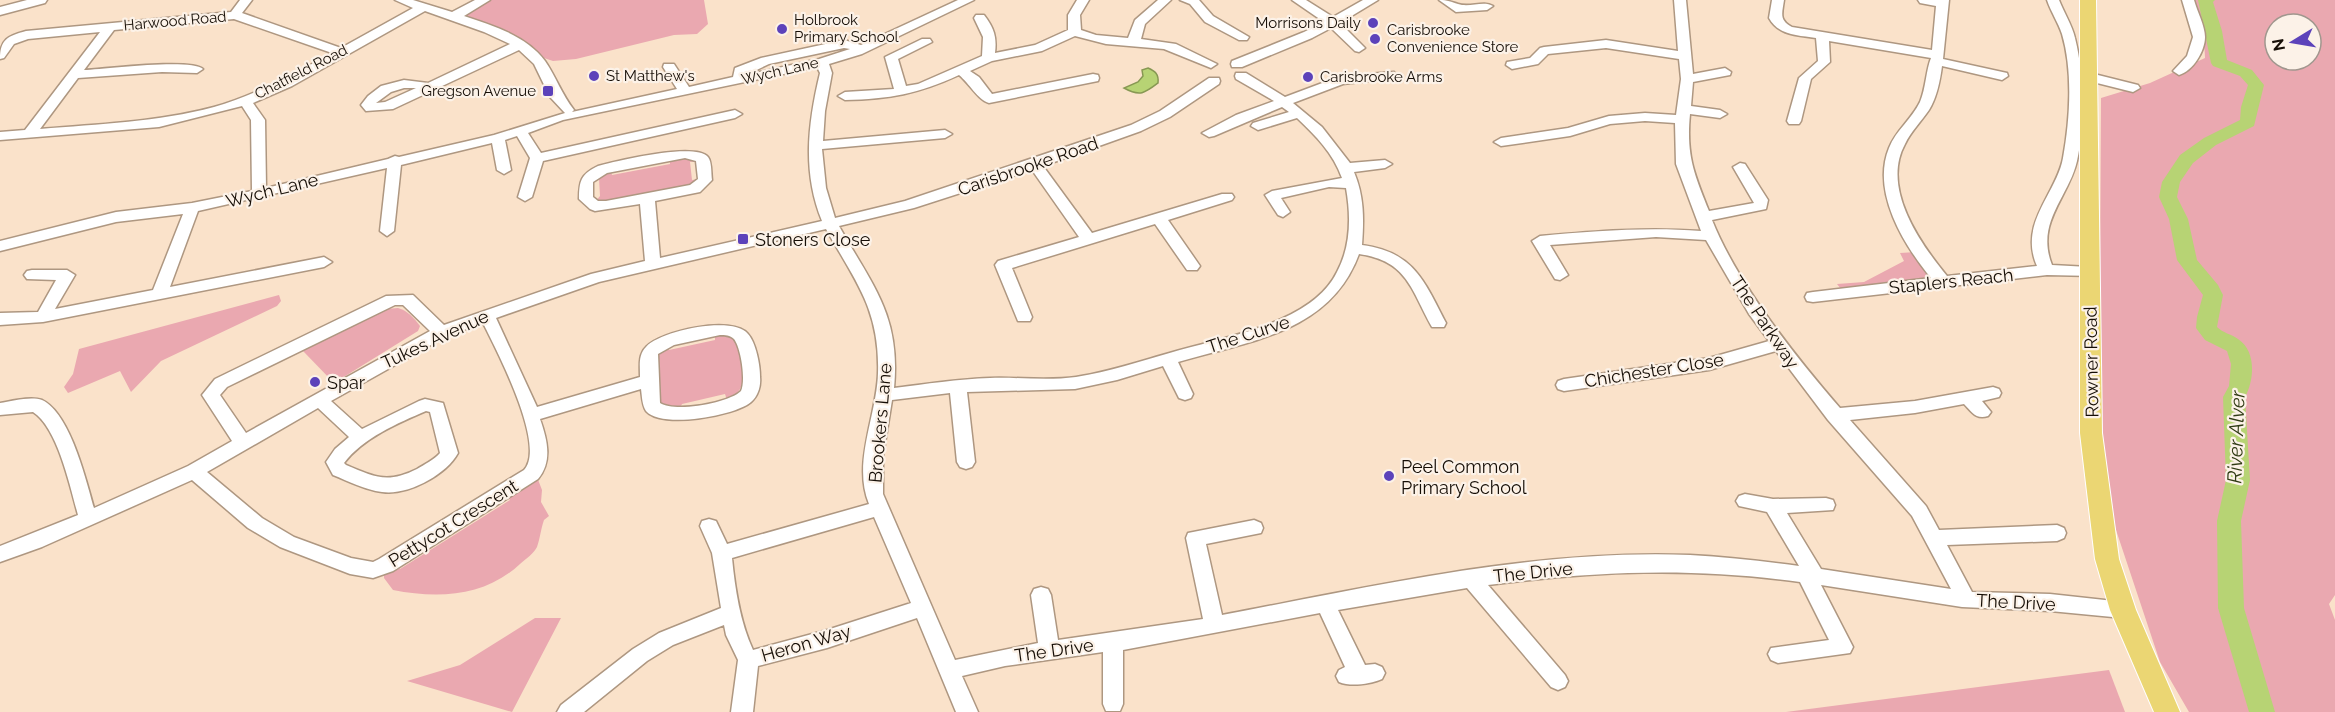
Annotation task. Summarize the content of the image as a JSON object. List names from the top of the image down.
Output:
{
  "streets": {
    "main road": ["Rowner Road"],
    "street": [
      "Harwood Road",
      "Wych Lane",
      "Chatfield Road",
      "Carisbrooke Road",
      "Staplers Reach",
      "The Parkway",
      "The Curve",
      "Tukes Avenue",
      "Chichester Close",
      "Brookers Lane",
      "Pettycot Crescent",
      "The Drive",
      "Heron Way"
    ]
  },
  "crossings": [
    ["Harwood Road", "Chatfield Road"],
    ["Wych Lane", "Brookers Lane"],
    ["Carisbrooke Road", "Tukes Avenue"],
    ["Carisbrooke Road", "Brookers Lane"],
    ["Staplers Reach", "Rowner Road"],
    ["The Parkway", "Chichester Close"],
    ["The Parkway", "The Drive"],
    ["The Curve", "Brookers Lane"],
    ["Tukes Avenue", "Brookers Lane"],
    ["Tukes Avenue", "Pettycot Crescent"],
    ["Rowner Road", "The Drive"],
    ["Brookers Lane", "The Drive"],
    ["Brookers Lane", "Heron Way"]
  ],
  "water": ["River Alver"],
  "places": {
    "other": [
      "Morrisons Daily",
      "Holbrook Primary School",
      "Carisbrooke Convenience Store",
      "St Matthew's",
      "Carisbrooke Arms",
      "Spar",
      "Peel Common Primary School"
    ],
    "transit": ["Gregson Avenue", "Stoners Close"]
  },
  "north": "left"
}
